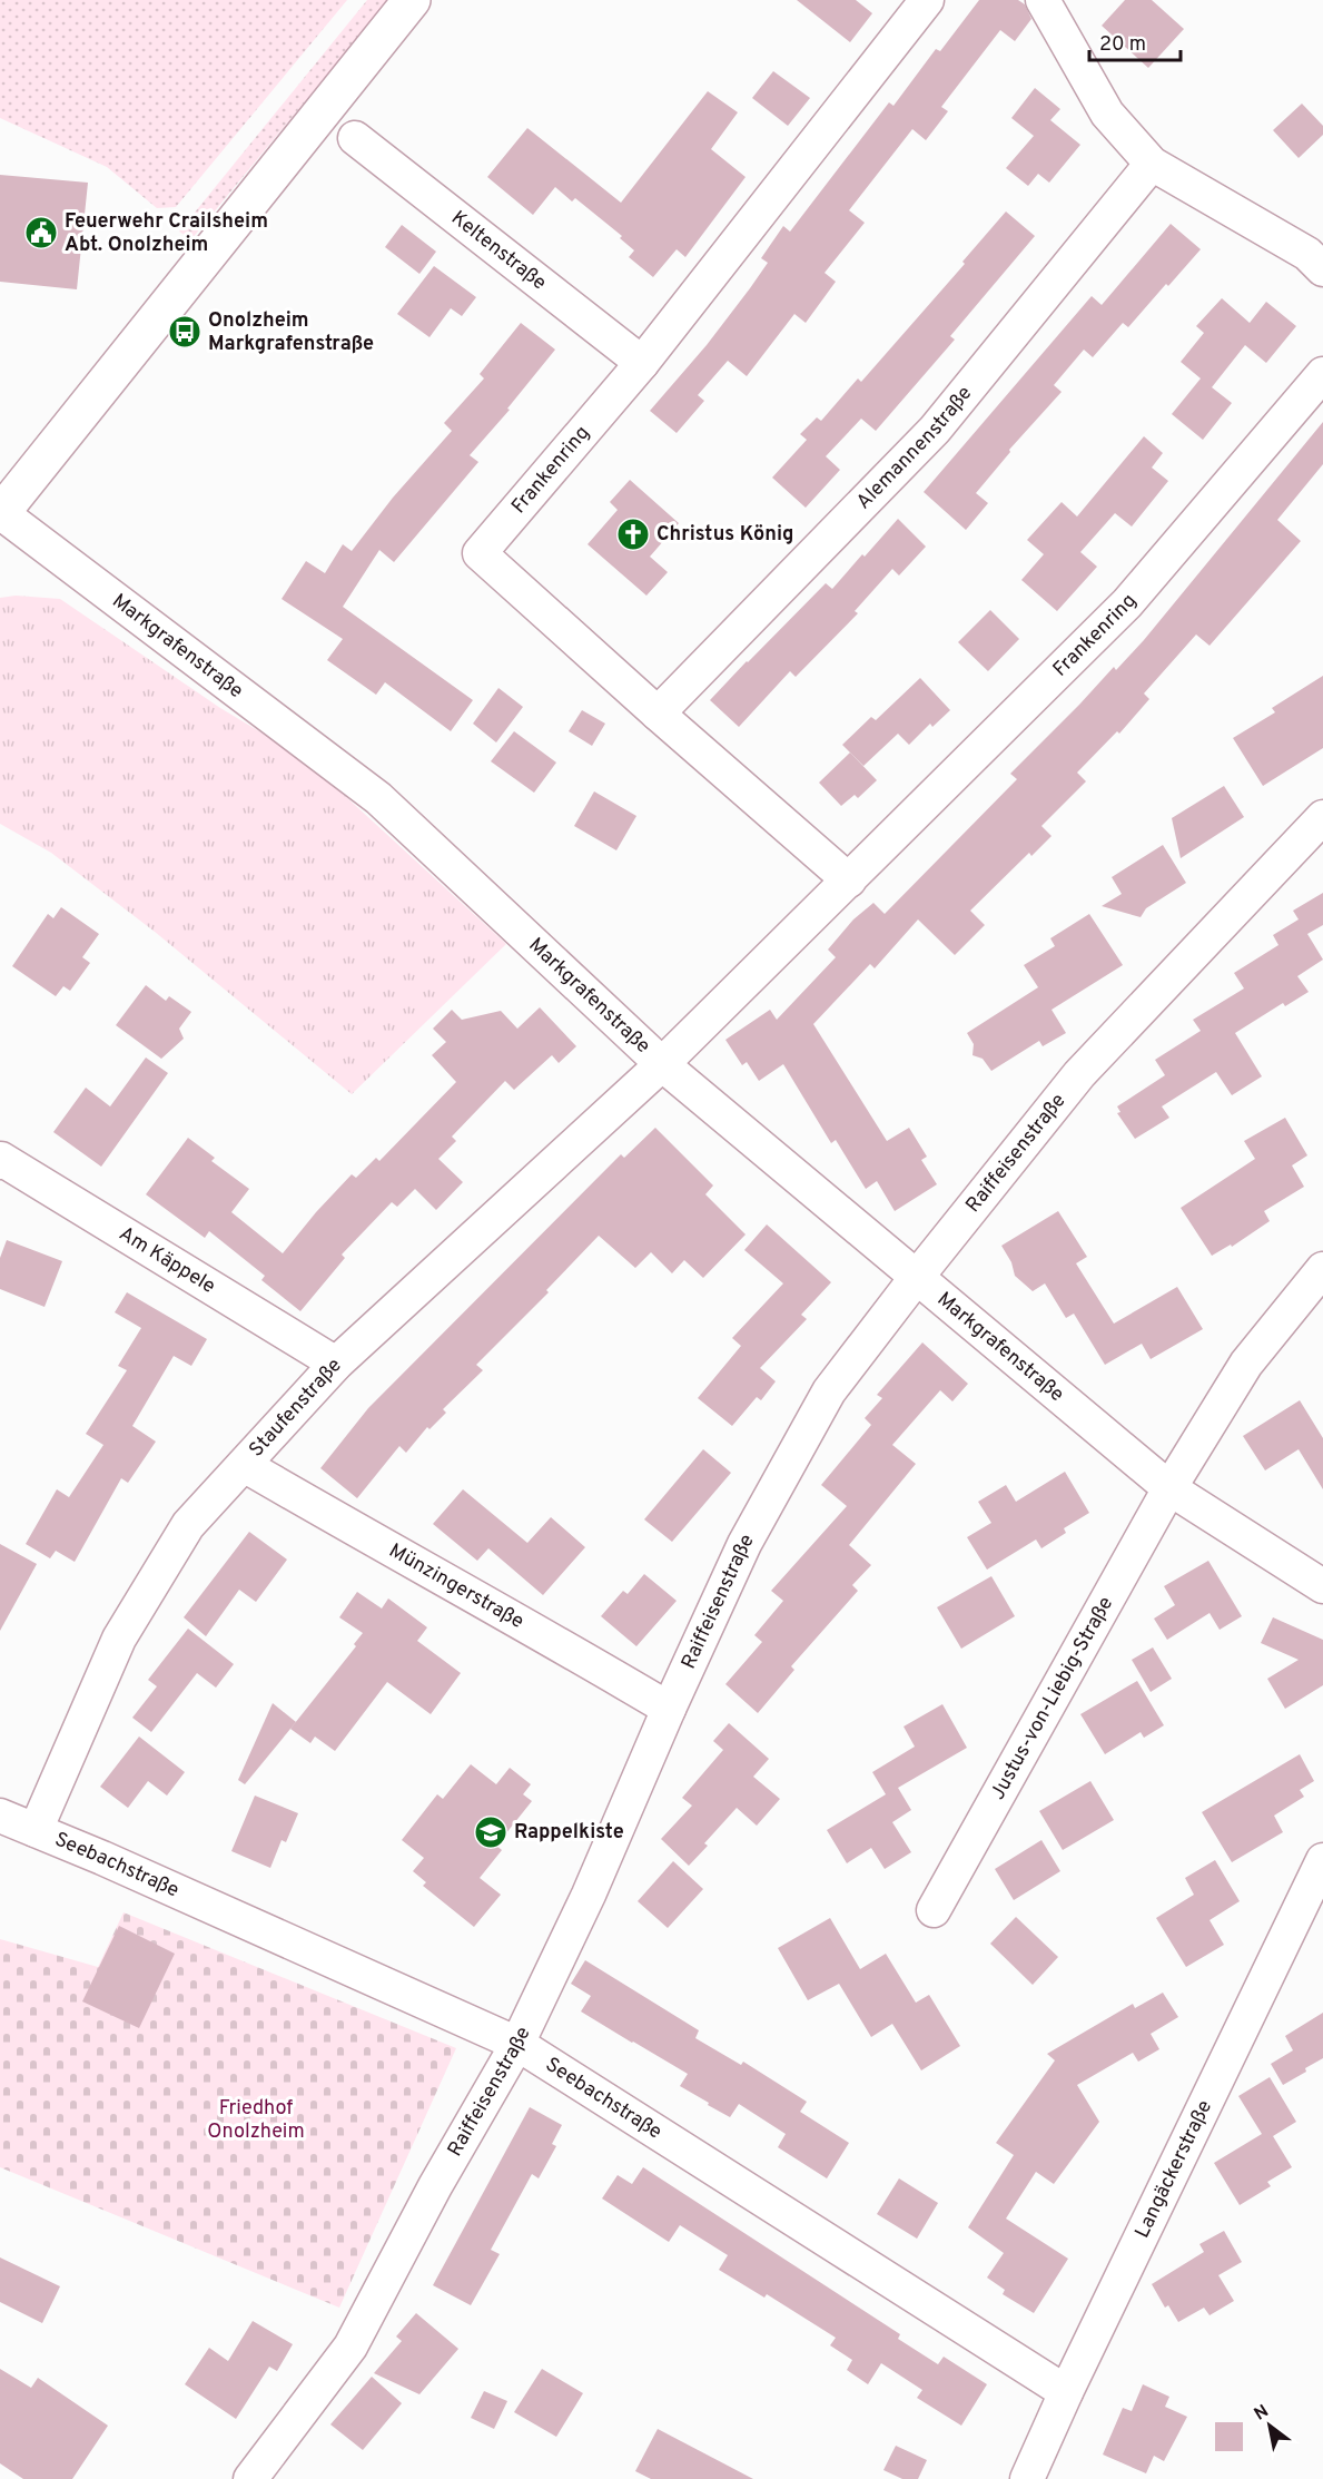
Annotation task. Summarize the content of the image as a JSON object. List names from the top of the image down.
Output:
{
  "streets": {
    "street": [
      "Keltenstraße",
      "Alemannenstraße",
      "Frankenring",
      "Markgrafenstraße",
      "Raiffeisenstraße",
      "Am Käppele",
      "Staufenstraße",
      "Münzingerstraße",
      "Justus-von-Liebig-Straße",
      "Seebachstraße",
      "Langäckerstraße"
    ]
  },
  "crossings": [
    ["Keltenstraße", "Frankenring"],
    ["Alemannenstraße", "Frankenring"],
    ["Frankenring", "Markgrafenstraße"],
    ["Frankenring", "Staufenstraße"],
    ["Markgrafenstraße", "Raiffeisenstraße"],
    ["Markgrafenstraße", "Staufenstraße"],
    ["Markgrafenstraße", "Justus-von-Liebig-Straße"],
    ["Raiffeisenstraße", "Münzingerstraße"],
    ["Raiffeisenstraße", "Seebachstraße"],
    ["Am Käppele", "Staufenstraße"],
    ["Staufenstraße", "Münzingerstraße"],
    ["Staufenstraße", "Seebachstraße"],
    ["Seebachstraße", "Langäckerstraße"]
  ],
  "parks": ["Friedhof Onolzheim"],
  "places": {
    "public building": ["Feuerwehr Crailsheim Abt. Onolzheim"],
    "bus stop": ["Onolzheim Markgrafenstraße"],
    "church": ["Christus König"],
    "school or university": ["Rappelkiste"]
  },
  "scale_bar": "20 m",
  "north": "top left"
}
